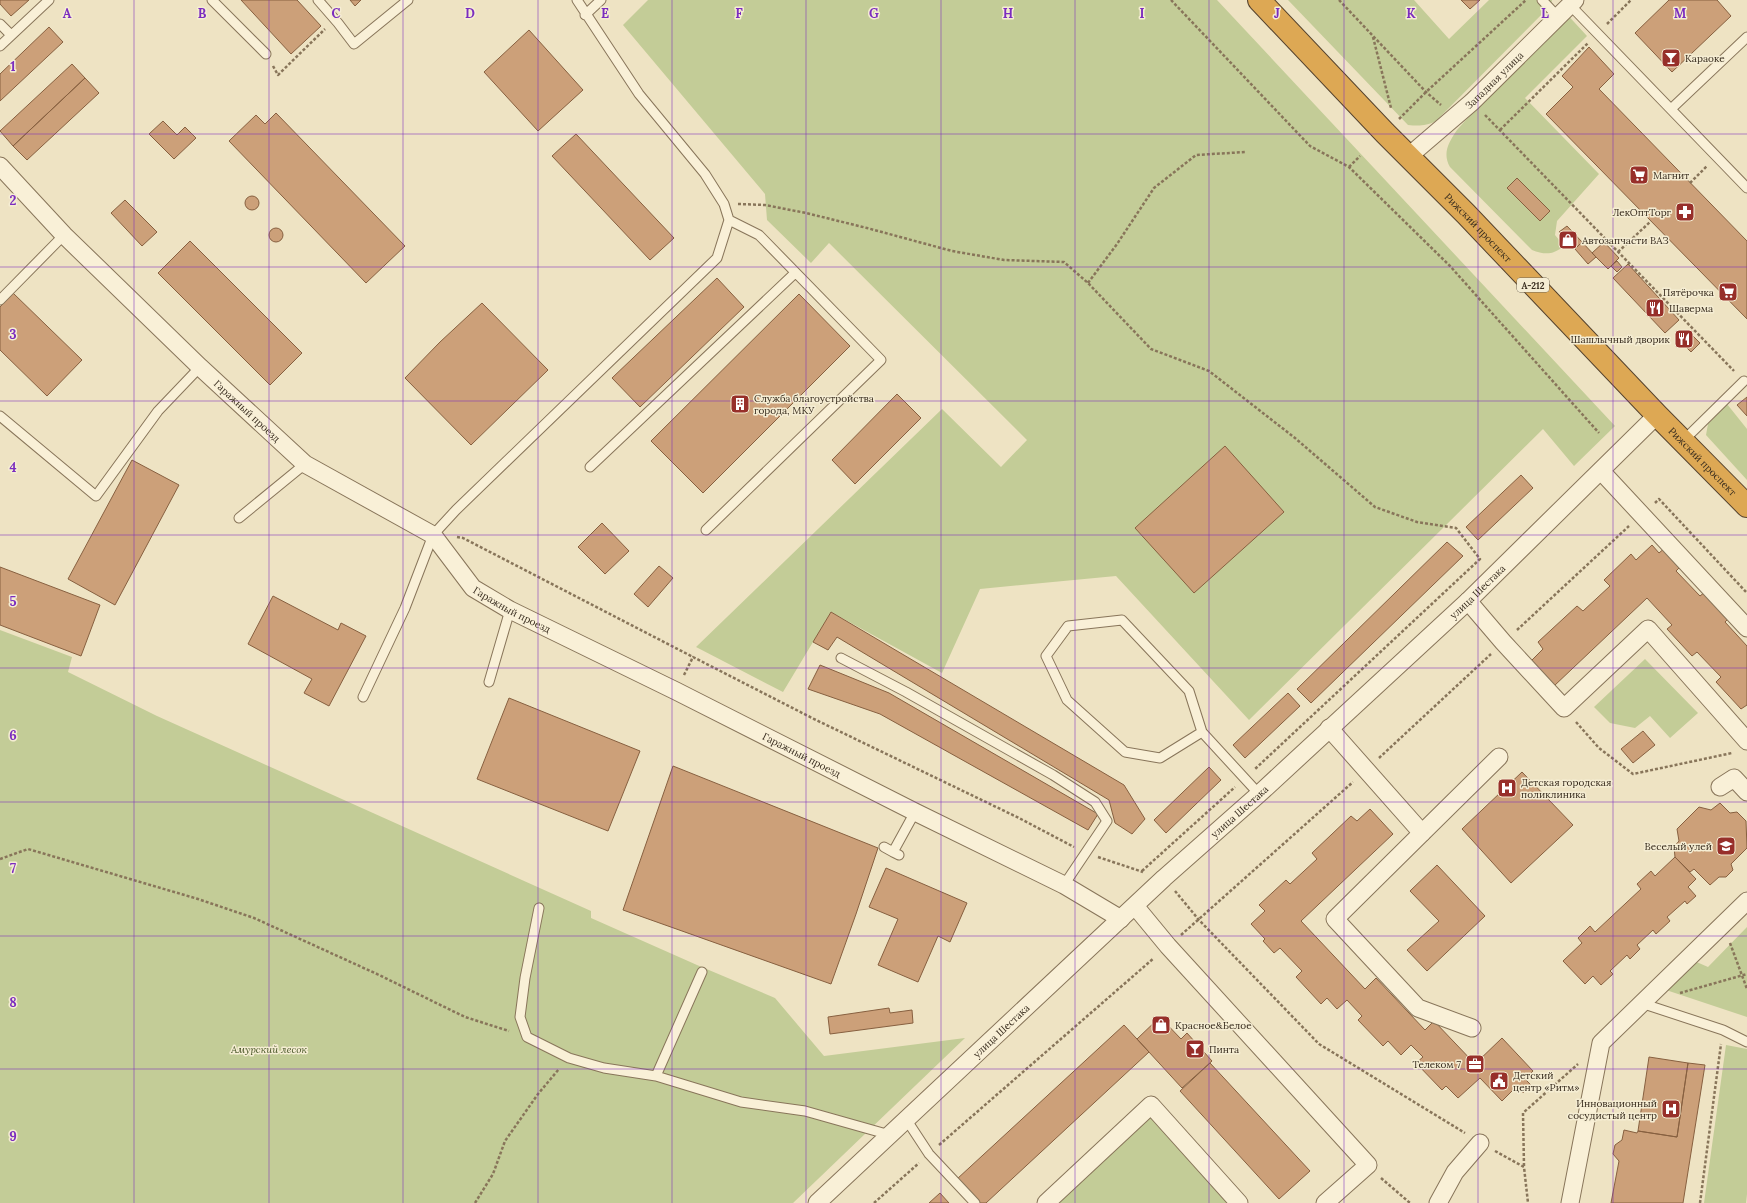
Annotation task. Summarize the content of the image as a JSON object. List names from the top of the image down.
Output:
{
  "streets": {
    "highway": ["Рижский проспект", "А-212"],
    "street": ["Западная улица", "Гаражный проезд", "улица Шестака"]
  },
  "crossings": [
    ["Западная улица", "Рижский проспект"],
    ["Рижский проспект", "улица Шестака"],
    ["Гаражный проезд", "улица Шестака"]
  ],
  "parks": ["Амурский лесок"],
  "places": {
    "bar": ["Караоке", "Пинта"],
    "supermarket": ["Магнит", "Пятёрочка"],
    "pharmacy": ["ЛекОптТорг"],
    "shop": ["Автозапчасти ВАЗ", "Красное&Белое"],
    "restaurant": ["Шаверма", "Шашлычный дворик"],
    "building": ["Служба благоустройства города, МКУ"],
    "hospital": ["Детская городская поликлиника", "Инновационный сосудистый центр"],
    "school or university": ["Веселый улей"],
    "office": ["Телеком 7"],
    "public building": ["Детский центр «Ритм»"]
  },
  "grid": {
    "columns": [
      "A",
      "B",
      "C",
      "D",
      "E",
      "F",
      "G",
      "H",
      "I",
      "J",
      "K",
      "L",
      "M"
    ],
    "rows": [
      "1",
      "2",
      "3",
      "4",
      "5",
      "6",
      "7",
      "8",
      "9"
    ]
  }
}
